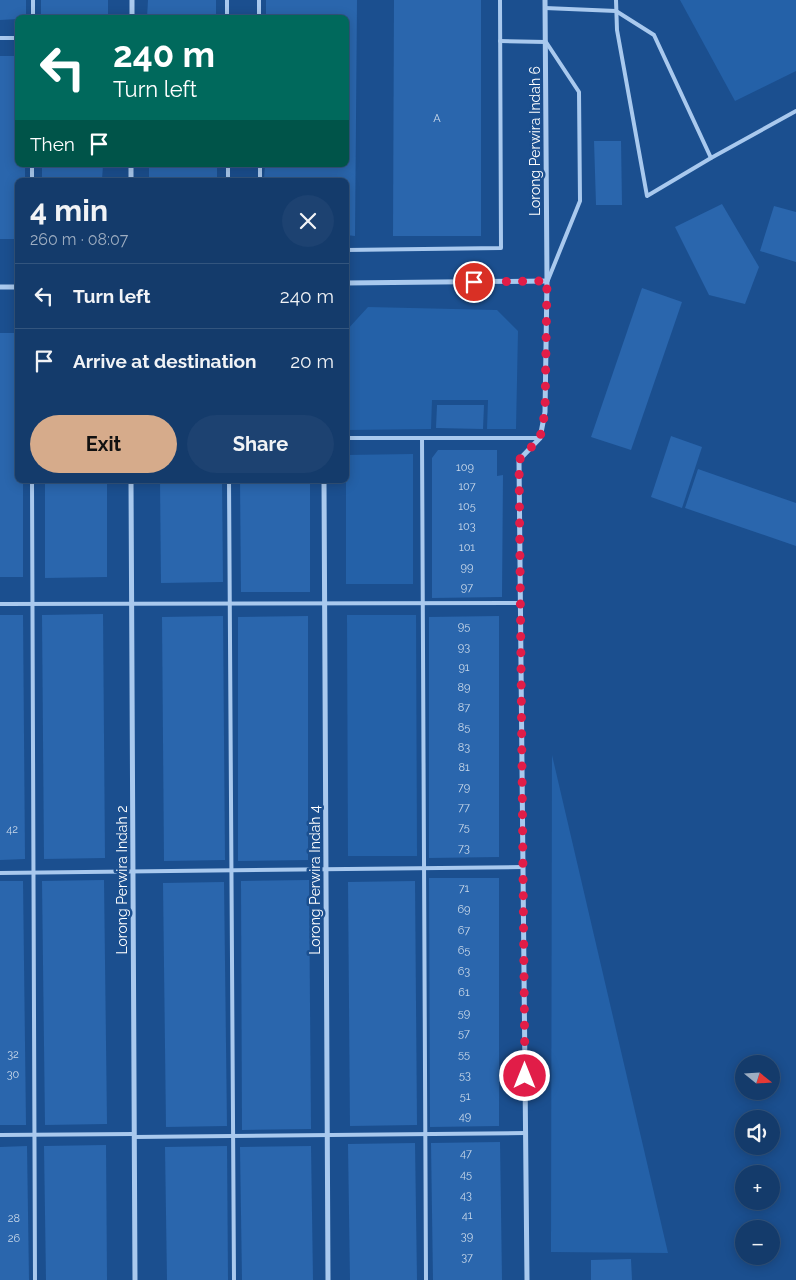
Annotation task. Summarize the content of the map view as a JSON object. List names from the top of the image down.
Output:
{
  "streets": {
    "street": ["Lorong Perwira Indah 6", "Lorong Perwira Indah 2", "Lorong Perwira Indah 4"]
  },
  "house_numbers": [
    "A",
    "109",
    "107",
    "105",
    "103",
    "101",
    "99",
    "97",
    "95",
    "93",
    "91",
    "89",
    "87",
    "85",
    "83",
    "81",
    "79",
    "77",
    "75",
    "42",
    "73",
    "71",
    "69",
    "67",
    "65",
    "63",
    "61",
    "59",
    "57",
    "32",
    "55",
    "30",
    "53",
    "51",
    "49",
    "47",
    "45",
    "43",
    "41",
    "28",
    "39",
    "26",
    "37"
  ],
  "north": "right",
  "page": {
    "turn": ["240 m", "Turn left"],
    "then": "Then",
    "heading": ["4 min", "260 m · 08:07"],
    "list": [
      {
        "name": "Turn left",
        "value": "240 m"
      },
      {
        "name": "Arrive at destination",
        "value": "20 m"
      }
    ],
    "buttons": ["Exit", "Share"],
    "map_buttons": ["+", "−"]
  }
}
